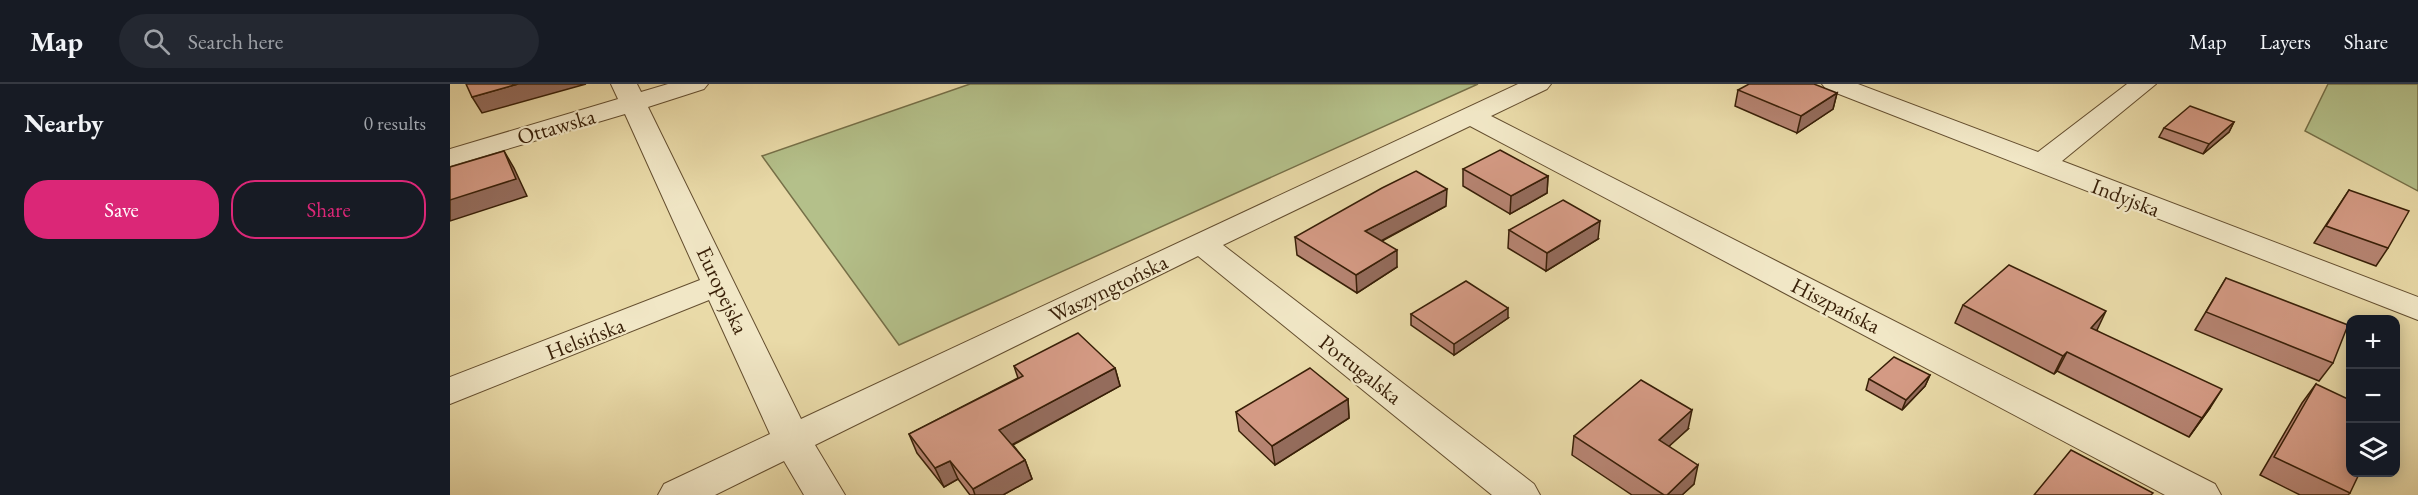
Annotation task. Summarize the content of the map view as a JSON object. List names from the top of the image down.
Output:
{
  "streets": {
    "street": [
      "Ottawska",
      "Indyjska",
      "Waszyngtońska",
      "Europejska",
      "Hiszpańska",
      "Helsińska",
      "Portugalska"
    ]
  },
  "crossings": [
    ["Ottawska", "Europejska"],
    ["Waszyngtońska", "Europejska"],
    ["Waszyngtońska", "Hiszpańska"],
    ["Waszyngtońska", "Portugalska"],
    ["Europejska", "Helsińska"]
  ],
  "page": {
    "header": "Map",
    "search": "Search here",
    "nav": ["Map", "Layers", "Share"],
    "heading": ["Nearby", "0 results"],
    "buttons": ["Save", "Share"],
    "map_buttons": ["+", "−"]
  }
}
